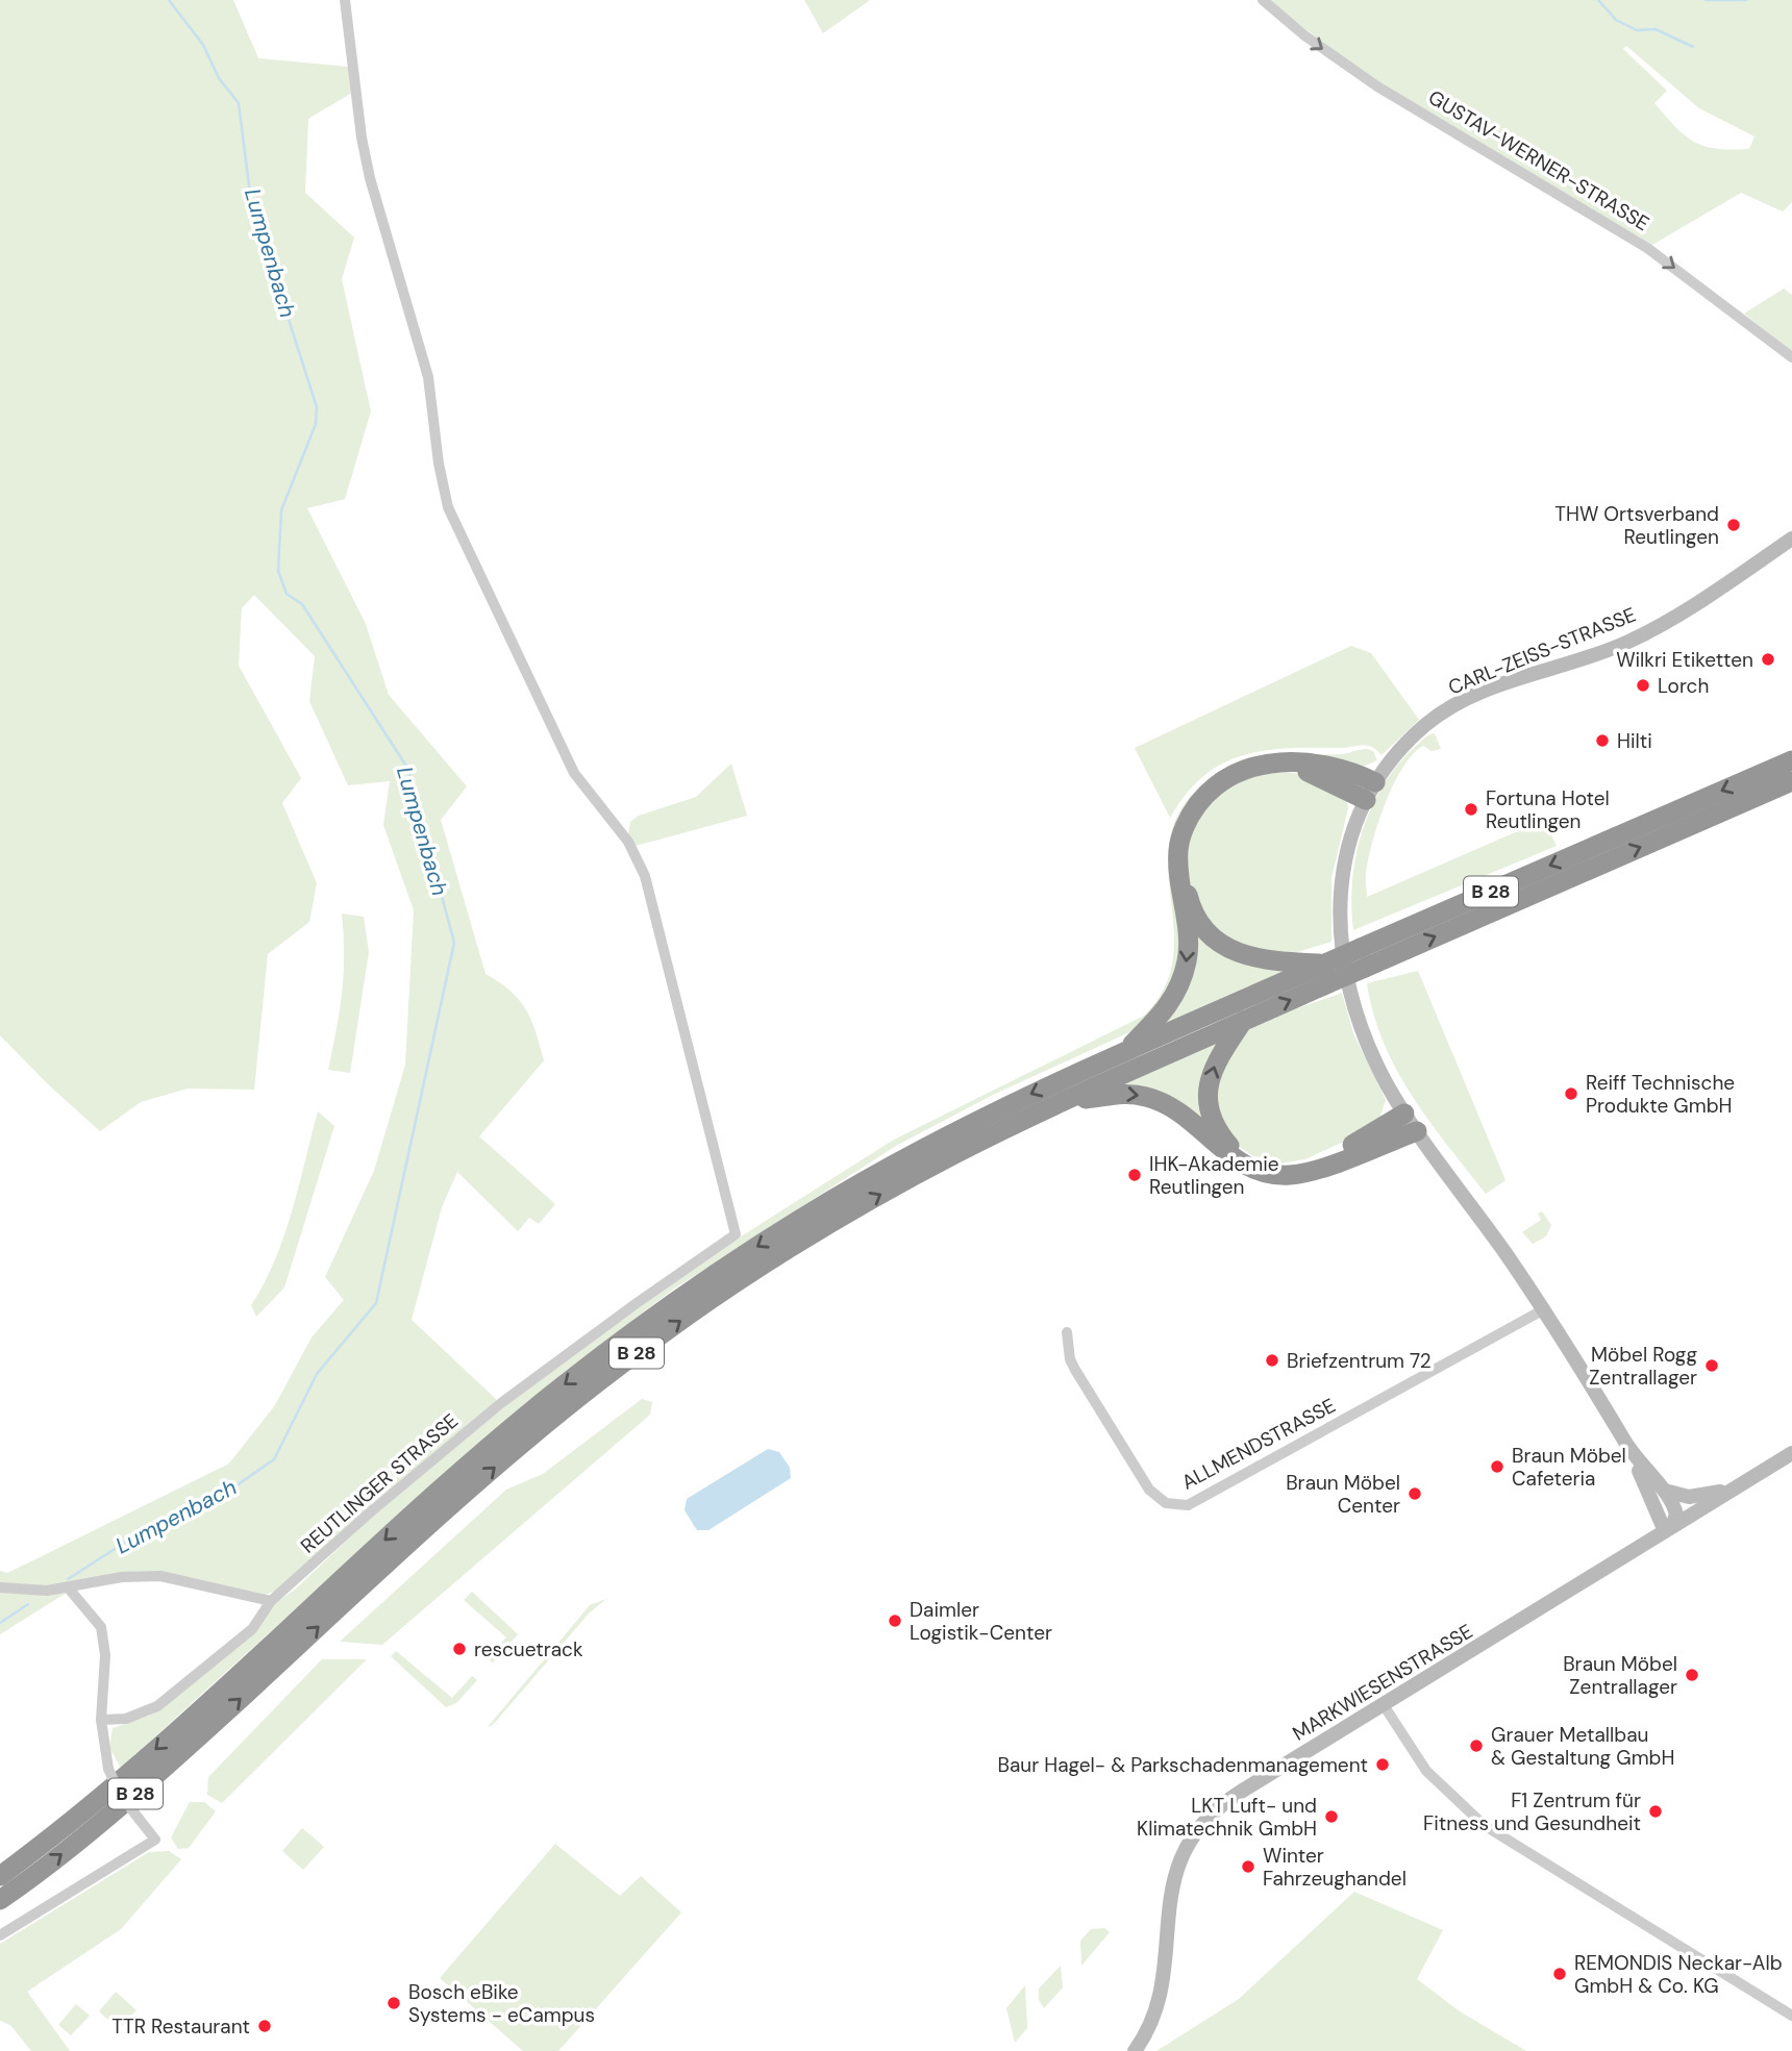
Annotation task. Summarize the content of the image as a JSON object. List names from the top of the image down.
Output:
{
  "streets": {
    "highway": ["B 28"],
    "street": [
      "GUSTAV-WERNER-STRASSE",
      "CARL-ZEISS-STRASSE",
      "ALLMENDSTRASSE",
      "REUTLINGER STRASSE",
      "MARKWIESENSTRASSE"
    ]
  },
  "one_way": ["GUSTAV-WERNER-STRASSE"],
  "water": ["Lumpenbach"],
  "places": [
    "THW Ortsverband Reutlingen",
    "Wilkri Etiketten",
    "Lorch",
    "Hilti",
    "Fortuna Hotel Reutlingen",
    "Reiff Technische Produkte GmbH",
    "IHK-Akademie Reutlingen",
    "Briefzentrum 72",
    "Möbel Rogg Zentrallager",
    "Braun Möbel Cafeteria",
    "Braun Möbel Center",
    "Daimler Logistik-Center",
    "rescuetrack",
    "Braun Möbel Zentrallager",
    "Grauer Metallbau & Gestaltung GmbH",
    "Baur Hagel- & Parkschadenmanagement",
    "F1 Zentrum für Fitness und Gesundheit",
    "LKT Luft- und Klimatechnik GmbH",
    "Winter Fahrzeughandel",
    "REMONDIS Neckar-Alb GmbH & Co. KG",
    "Bosch eBike Systems - eCampus",
    "TTR Restaurant"
  ]
}
